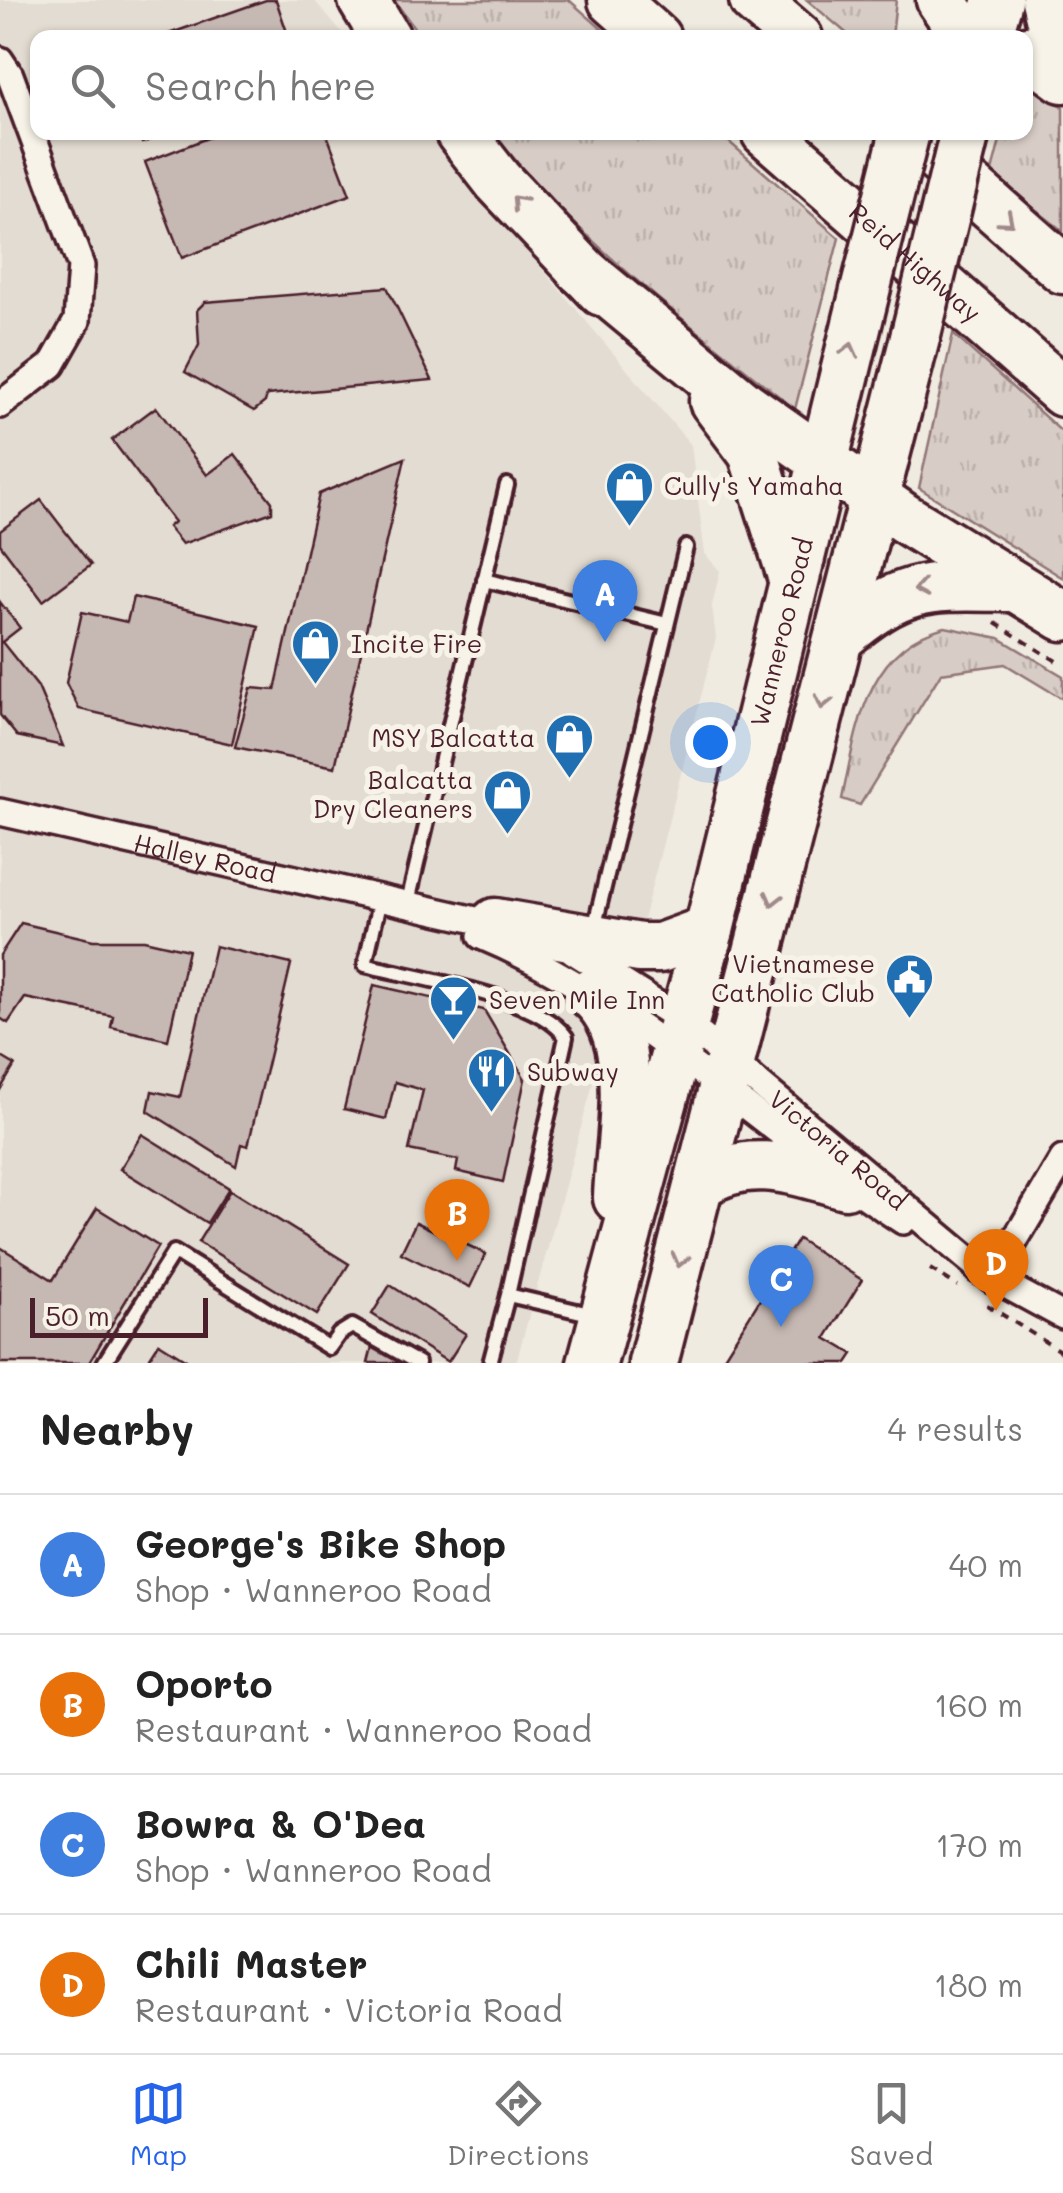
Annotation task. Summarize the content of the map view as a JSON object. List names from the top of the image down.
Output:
{
  "streets": {
    "highway": ["Reid Highway", "Wanneroo Road"],
    "street": ["Halley Road", "Victoria Road"]
  },
  "crossings": [
    ["Wanneroo Road", "Halley Road"],
    ["Wanneroo Road", "Victoria Road"],
    ["Halley Road", "Victoria Road"]
  ],
  "places": {
    "shop": [
      "Cully's Yamaha",
      "Incite Fire",
      "MSY Balcatta",
      "Balcatta Dry Cleaners"
    ],
    "public building": ["Vietnamese Catholic Club"],
    "bar": ["Seven Mile Inn"],
    "restaurant": ["Subway"]
  },
  "scale_bar": "50 m",
  "page": {
    "search": "Search here",
    "pins": [
      "A",
      "B",
      "D",
      "C"
    ],
    "scale": "50 m",
    "heading": ["Nearby", "4 results"],
    "list": [
      {
        "mark": "A",
        "name": "George's Bike Shop",
        "note": "Shop · Wanneroo Road",
        "value": "40 m"
      },
      {
        "mark": "B",
        "name": "Oporto",
        "note": "Restaurant · Wanneroo Road",
        "value": "160 m"
      },
      {
        "mark": "C",
        "name": "Bowra & O'Dea",
        "note": "Shop · Wanneroo Road",
        "value": "170 m"
      },
      {
        "mark": "D",
        "name": "Chili Master",
        "note": "Restaurant · Victoria Road",
        "value": "180 m"
      }
    ],
    "nav": ["Map", "Directions", "Saved"]
  }
}
